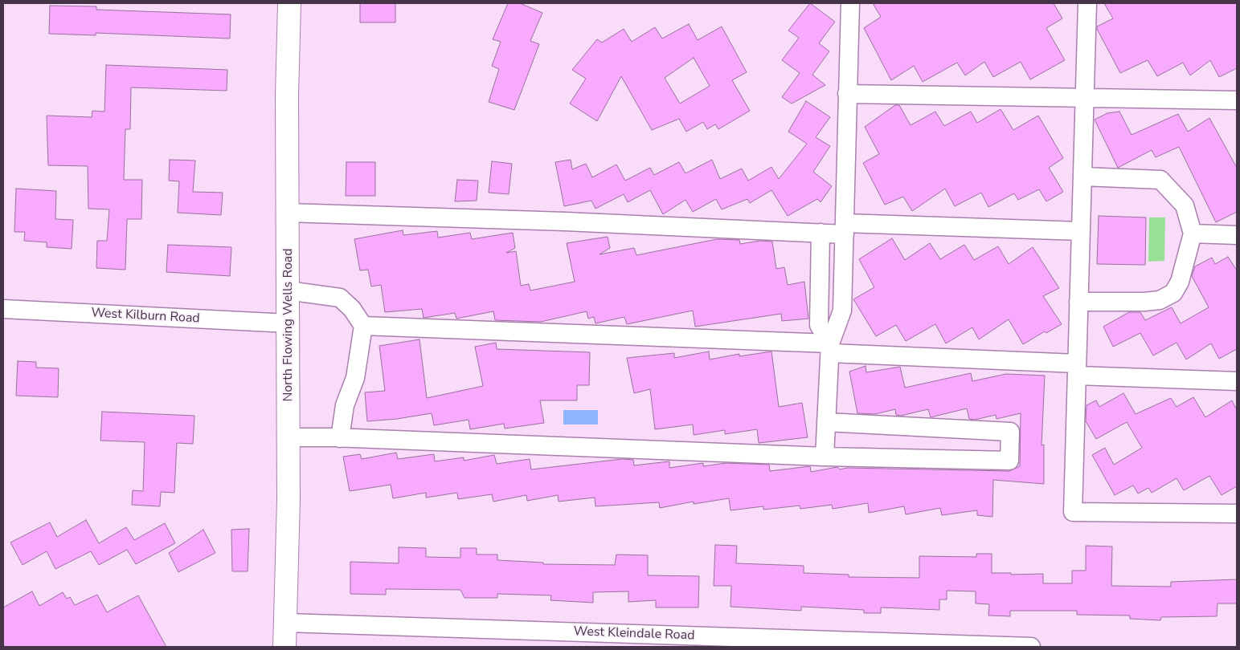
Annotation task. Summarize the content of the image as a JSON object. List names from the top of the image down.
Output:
{
  "streets": {
    "main road": ["North Flowing Wells Road"],
    "street": ["West Kilburn Road", "West Kleindale Road"]
  },
  "crossings": [
    ["West Kilburn Road", "North Flowing Wells Road"],
    ["North Flowing Wells Road", "West Kleindale Road"]
  ]
}
